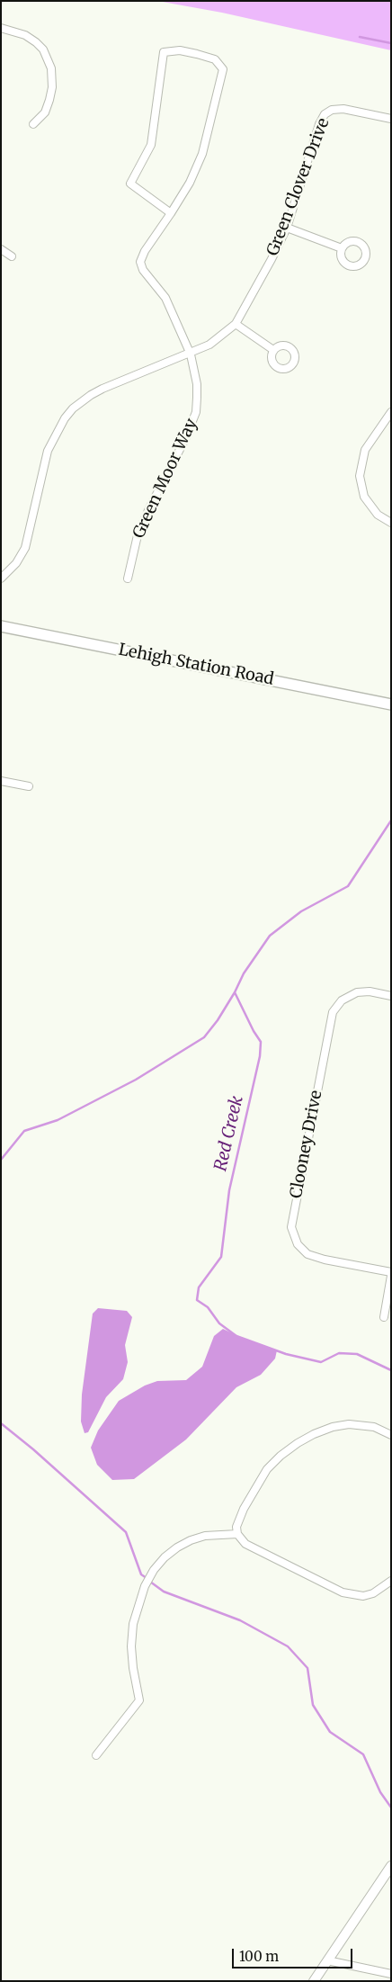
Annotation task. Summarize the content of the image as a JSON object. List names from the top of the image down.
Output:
{
  "streets": {
    "main road": ["Lehigh Station Road"],
    "street": ["Green Clover Drive", "Green Moor Way", "Clooney Drive"]
  },
  "crossings": [
    ["Green Clover Drive", "Green Moor Way"]
  ],
  "water": ["Red Creek"],
  "scale_bar": "100 m"
}
